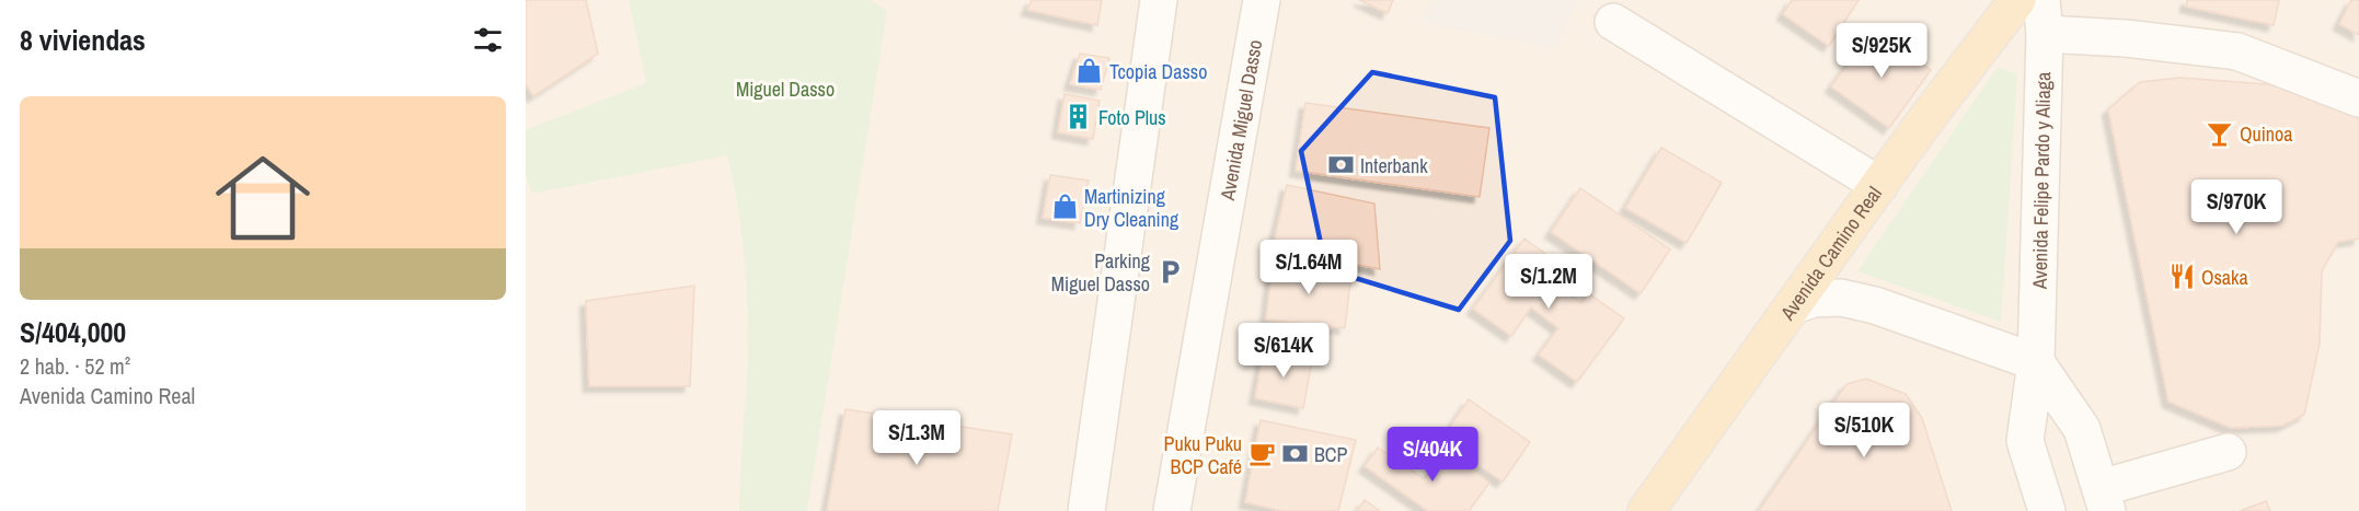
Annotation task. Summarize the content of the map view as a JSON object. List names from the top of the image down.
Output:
{
  "streets": {
    "main road": ["Avenida Camino Real"],
    "street": ["Avenida Miguel Dasso", "Avenida Felipe Pardo y Aliaga"]
  },
  "parks": ["Miguel Dasso"],
  "places": {
    "shop": ["Tcopia Dasso", "Martinizing Dry Cleaning"],
    "building": ["Foto Plus"],
    "bar": ["Quinoa"],
    "bank": ["Interbank", "BCP"],
    "parking": ["Parking Miguel Dasso"],
    "restaurant": ["Osaka"],
    "cafe": ["Puku Puku BCP Café"]
  },
  "page": {
    "heading": "8 viviendas",
    "price": [
      "S/925K",
      "S/970K",
      "S/1.64M",
      "S/1.2M",
      "S/614K",
      "S/510K",
      "S/1.3M",
      "S/404K"
    ],
    "list": [
      {
        "name": "S/404,000",
        "note": "2 hab. · 52 m² · Avenida Camino Real"
      }
    ]
  }
}
